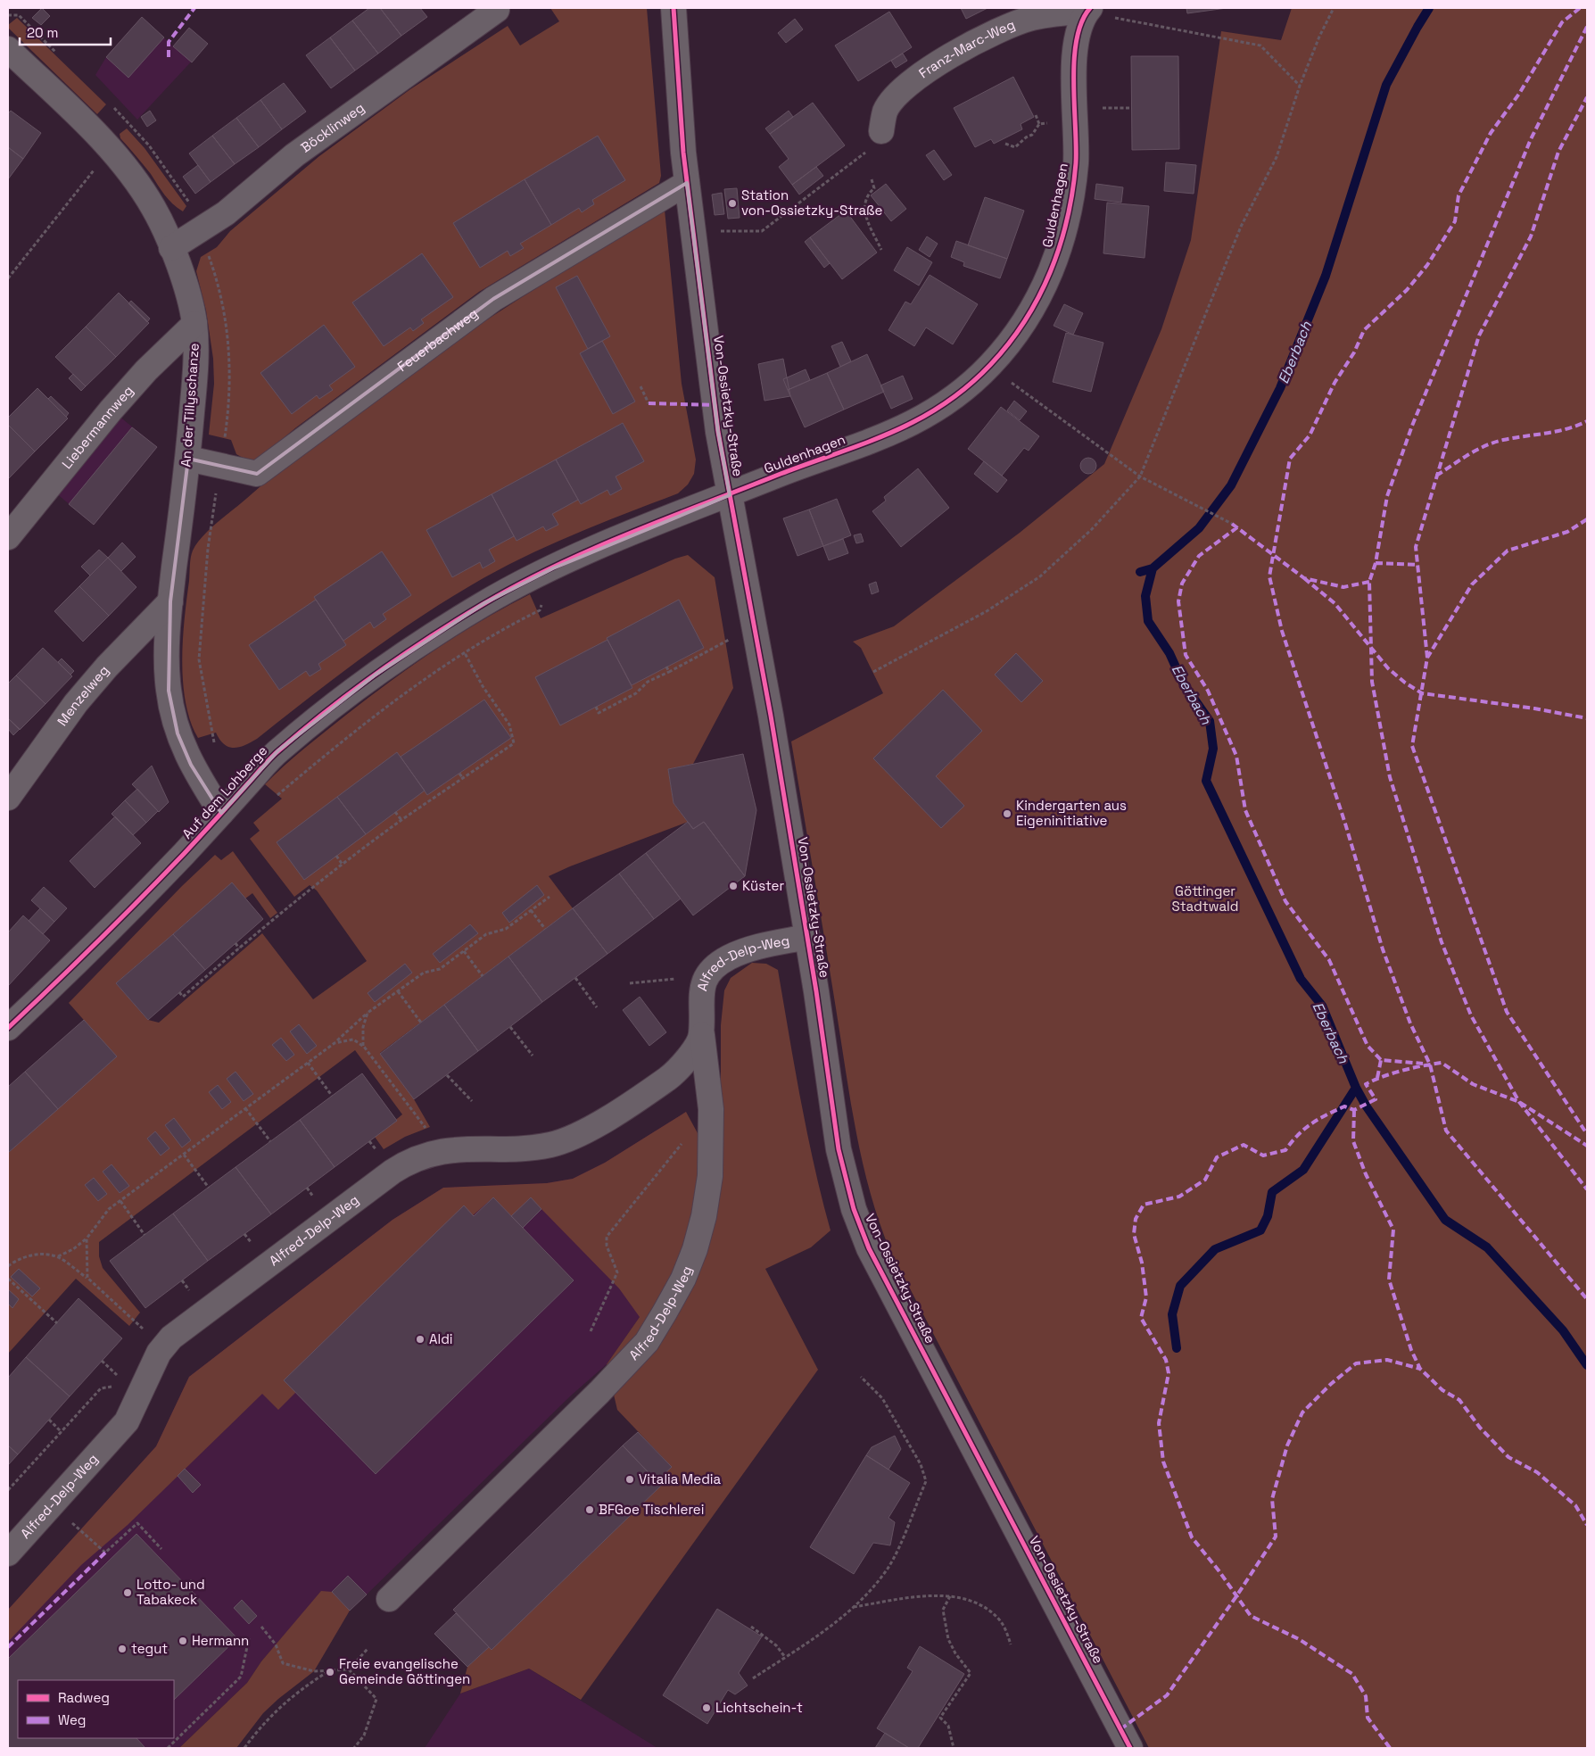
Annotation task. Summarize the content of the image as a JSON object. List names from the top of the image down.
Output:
{
  "streets": {
    "street": [
      "Franz-Marc-Weg",
      "Böcklinweg",
      "Guldenhagen",
      "Feuerbachweg",
      "An der Tillyschanze",
      "Von-Ossietzky-Straße",
      "Liebermannweg",
      "Menzelweg",
      "Auf dem Lohberge",
      "Alfred-Delp-Weg"
    ]
  },
  "crossings": [
    ["Franz-Marc-Weg", "Guldenhagen"],
    ["Böcklinweg", "An der Tillyschanze"],
    ["Guldenhagen", "Von-Ossietzky-Straße"],
    ["Guldenhagen", "Auf dem Lohberge"],
    ["Feuerbachweg", "An der Tillyschanze"],
    ["Feuerbachweg", "Von-Ossietzky-Straße"],
    ["An der Tillyschanze", "Liebermannweg"],
    ["An der Tillyschanze", "Menzelweg"],
    ["An der Tillyschanze", "Auf dem Lohberge"],
    ["Von-Ossietzky-Straße", "Auf dem Lohberge"],
    ["Von-Ossietzky-Straße", "Alfred-Delp-Weg"]
  ],
  "water": ["Eberbach"],
  "parks": ["Göttinger Stadtwald"],
  "places": [
    "Station von-Ossietzky-Straße",
    "Kindergarten aus Eigeninitiative",
    "Küster",
    "Aldi",
    "Vitalia Media",
    "BFGoe Tischlerei",
    "Lotto- und Tabakeck",
    "Hermann",
    "tegut",
    "Freie evangelische Gemeinde Göttingen",
    "Lichtschein-t"
  ],
  "legend": ["Radweg", "Weg"],
  "scale_bar": "20 m"
}
